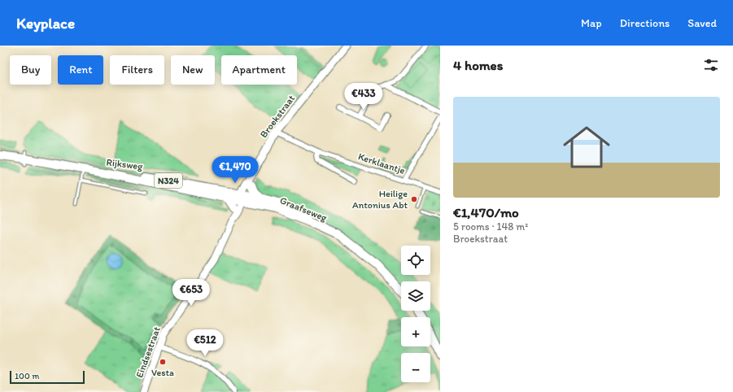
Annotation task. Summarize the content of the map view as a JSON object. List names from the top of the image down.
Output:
{
  "streets": {
    "main road": [
      "Broekstraat",
      "Rijksweg",
      "N324",
      "Graafseweg"
    ],
    "street": ["Kerklaantje", "Eindsestraat"]
  },
  "crossings": [
    ["Broekstraat", "Kerklaantje"],
    ["Broekstraat", "Rijksweg"],
    ["Broekstraat", "Graafseweg"],
    ["Broekstraat", "Eindsestraat"],
    ["Rijksweg", "Graafseweg"],
    ["Rijksweg", "Eindsestraat"],
    ["Graafseweg", "Eindsestraat"]
  ],
  "places": ["Heilige Antonius Abt", "Vesta"],
  "scale_bar": "100 m",
  "page": {
    "header": "Keyplace",
    "nav": ["Map", "Directions", "Saved"],
    "heading": "4 homes",
    "chip": [
      "Buy",
      "Rent",
      "Filters",
      "New",
      "Apartment"
    ],
    "price": [
      "€433",
      "€1,470",
      "€653",
      "€512"
    ],
    "list": [
      {
        "name": "€1,470/mo",
        "note": "5 rooms · 148 m² · Broekstraat"
      }
    ],
    "map_buttons": ["+", "−"],
    "scale": "100 m"
  }
}
